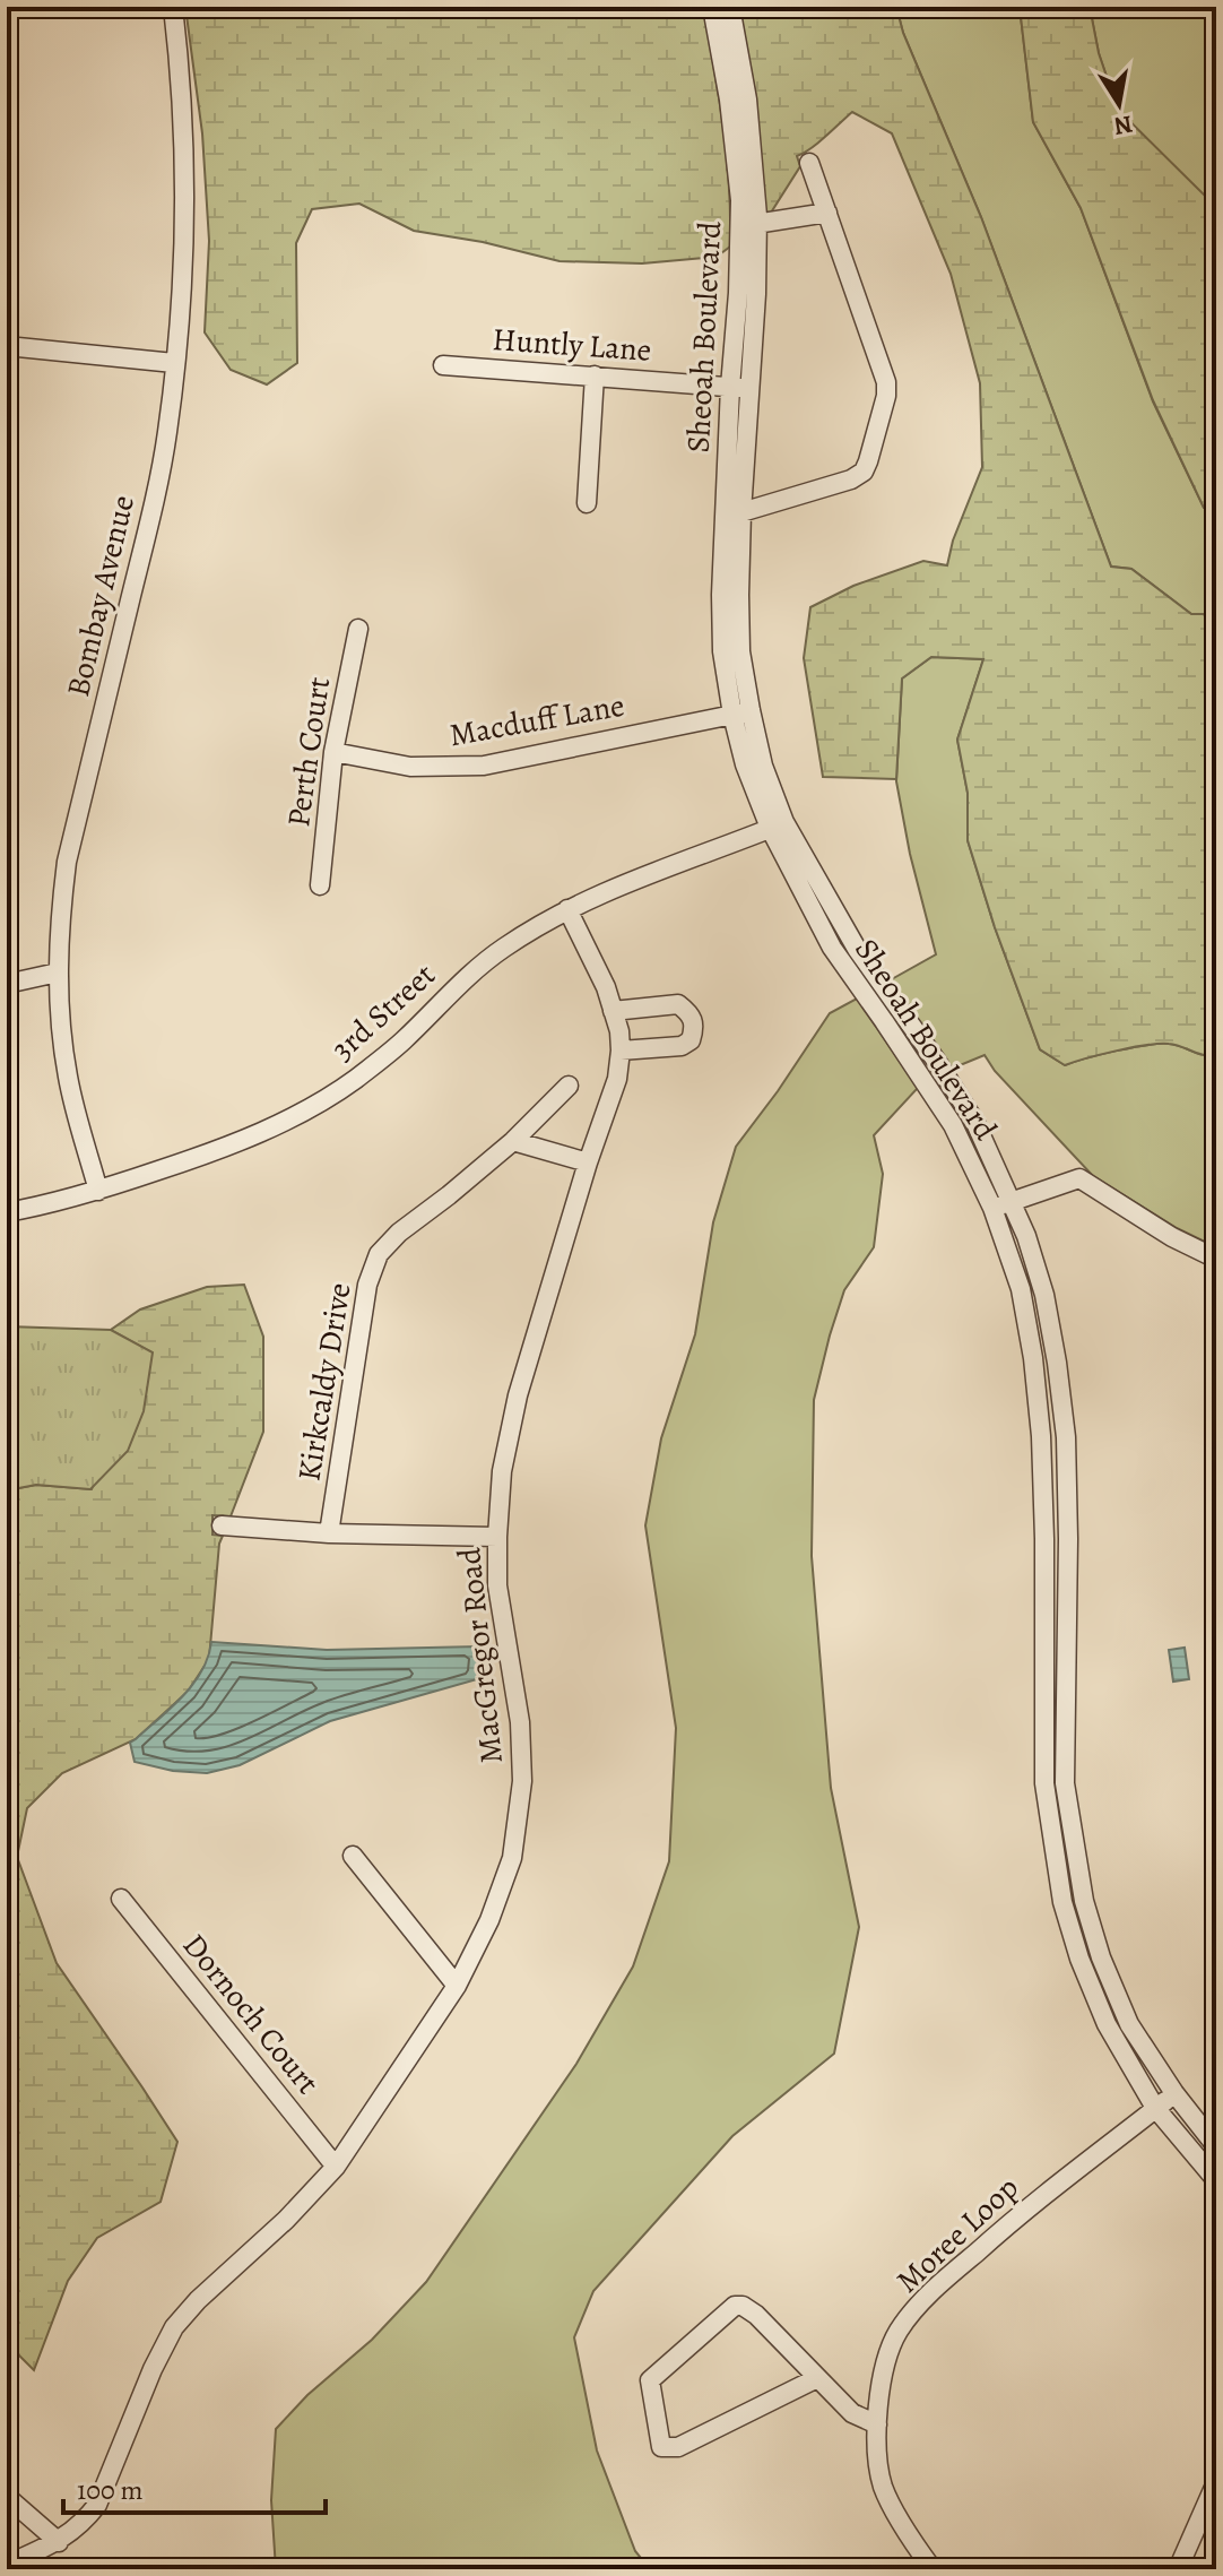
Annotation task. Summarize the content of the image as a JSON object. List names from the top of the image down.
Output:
{
  "streets": {
    "street": [
      "Sheoah Boulevard",
      "Huntly Lane",
      "Bombay Avenue",
      "Macduff Lane",
      "Perth Court",
      "3rd Street",
      "Kirkcaldy Drive",
      "MacGregor Road",
      "Dornoch Court",
      "Moree Loop"
    ]
  },
  "crossings": [
    ["Sheoah Boulevard", "Huntly Lane"],
    ["Sheoah Boulevard", "Macduff Lane"],
    ["Sheoah Boulevard", "3rd Street"],
    ["Sheoah Boulevard", "Moree Loop"],
    ["Bombay Avenue", "3rd Street"],
    ["Macduff Lane", "Perth Court"],
    ["3rd Street", "MacGregor Road"],
    ["MacGregor Road", "Dornoch Court"]
  ],
  "scale_bar": "100 m",
  "north": "bottom"
}
